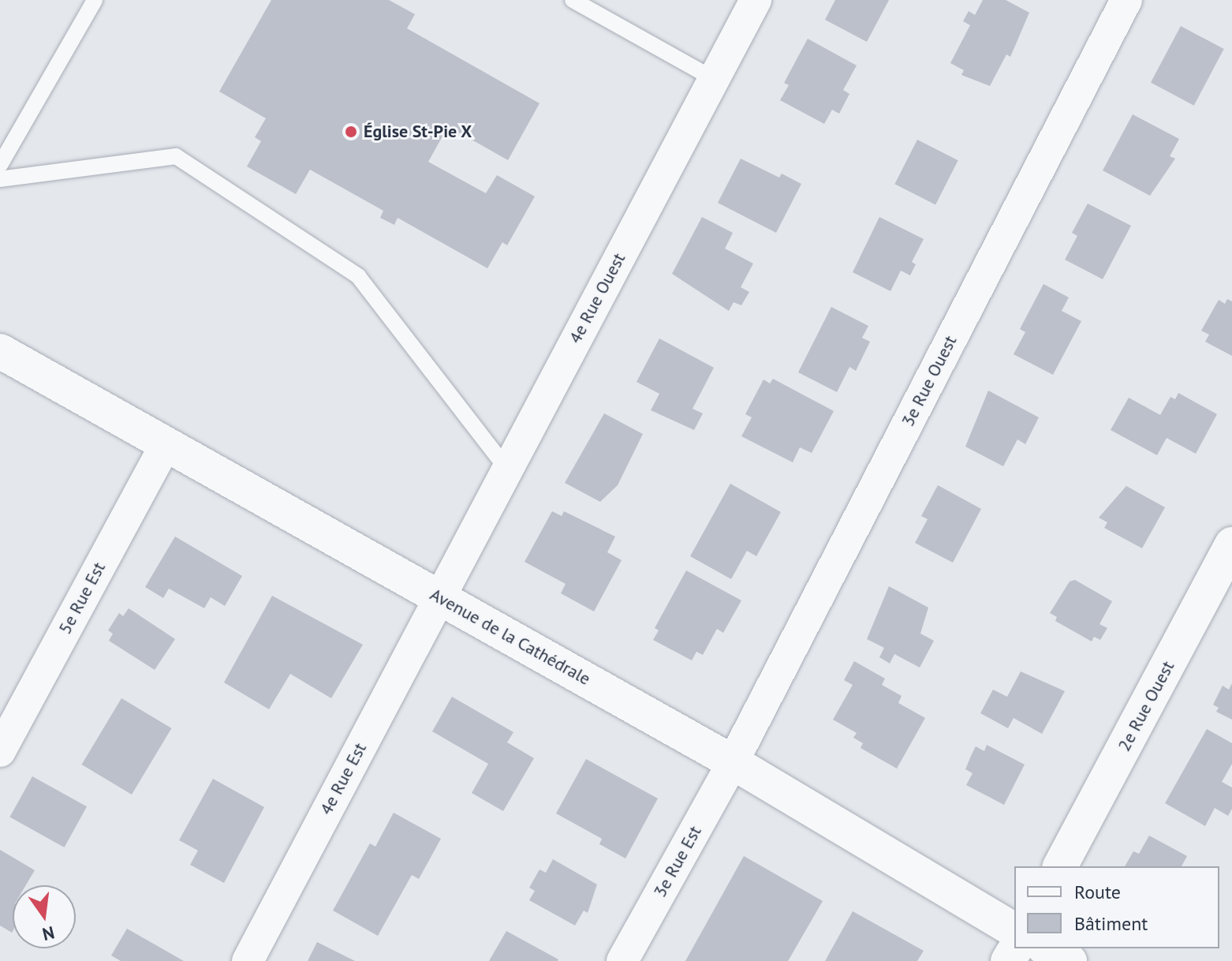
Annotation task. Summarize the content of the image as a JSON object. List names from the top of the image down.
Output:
{
  "streets": {
    "street": [
      "4e Rue Ouest",
      "3e Rue Ouest",
      "5e Rue Est",
      "Avenue de la Cathédrale",
      "2e Rue Ouest",
      "4e Rue Est",
      "3e Rue Est"
    ]
  },
  "crossings": [
    ["4e Rue Ouest", "Avenue de la Cathédrale"],
    ["4e Rue Ouest", "4e Rue Est"],
    ["3e Rue Ouest", "Avenue de la Cathédrale"],
    ["3e Rue Ouest", "3e Rue Est"],
    ["5e Rue Est", "Avenue de la Cathédrale"],
    ["Avenue de la Cathédrale", "4e Rue Est"],
    ["Avenue de la Cathédrale", "3e Rue Est"]
  ],
  "places": ["Église St-Pie X"],
  "legend": ["Route", "Bâtiment"],
  "north": "bottom"
}
